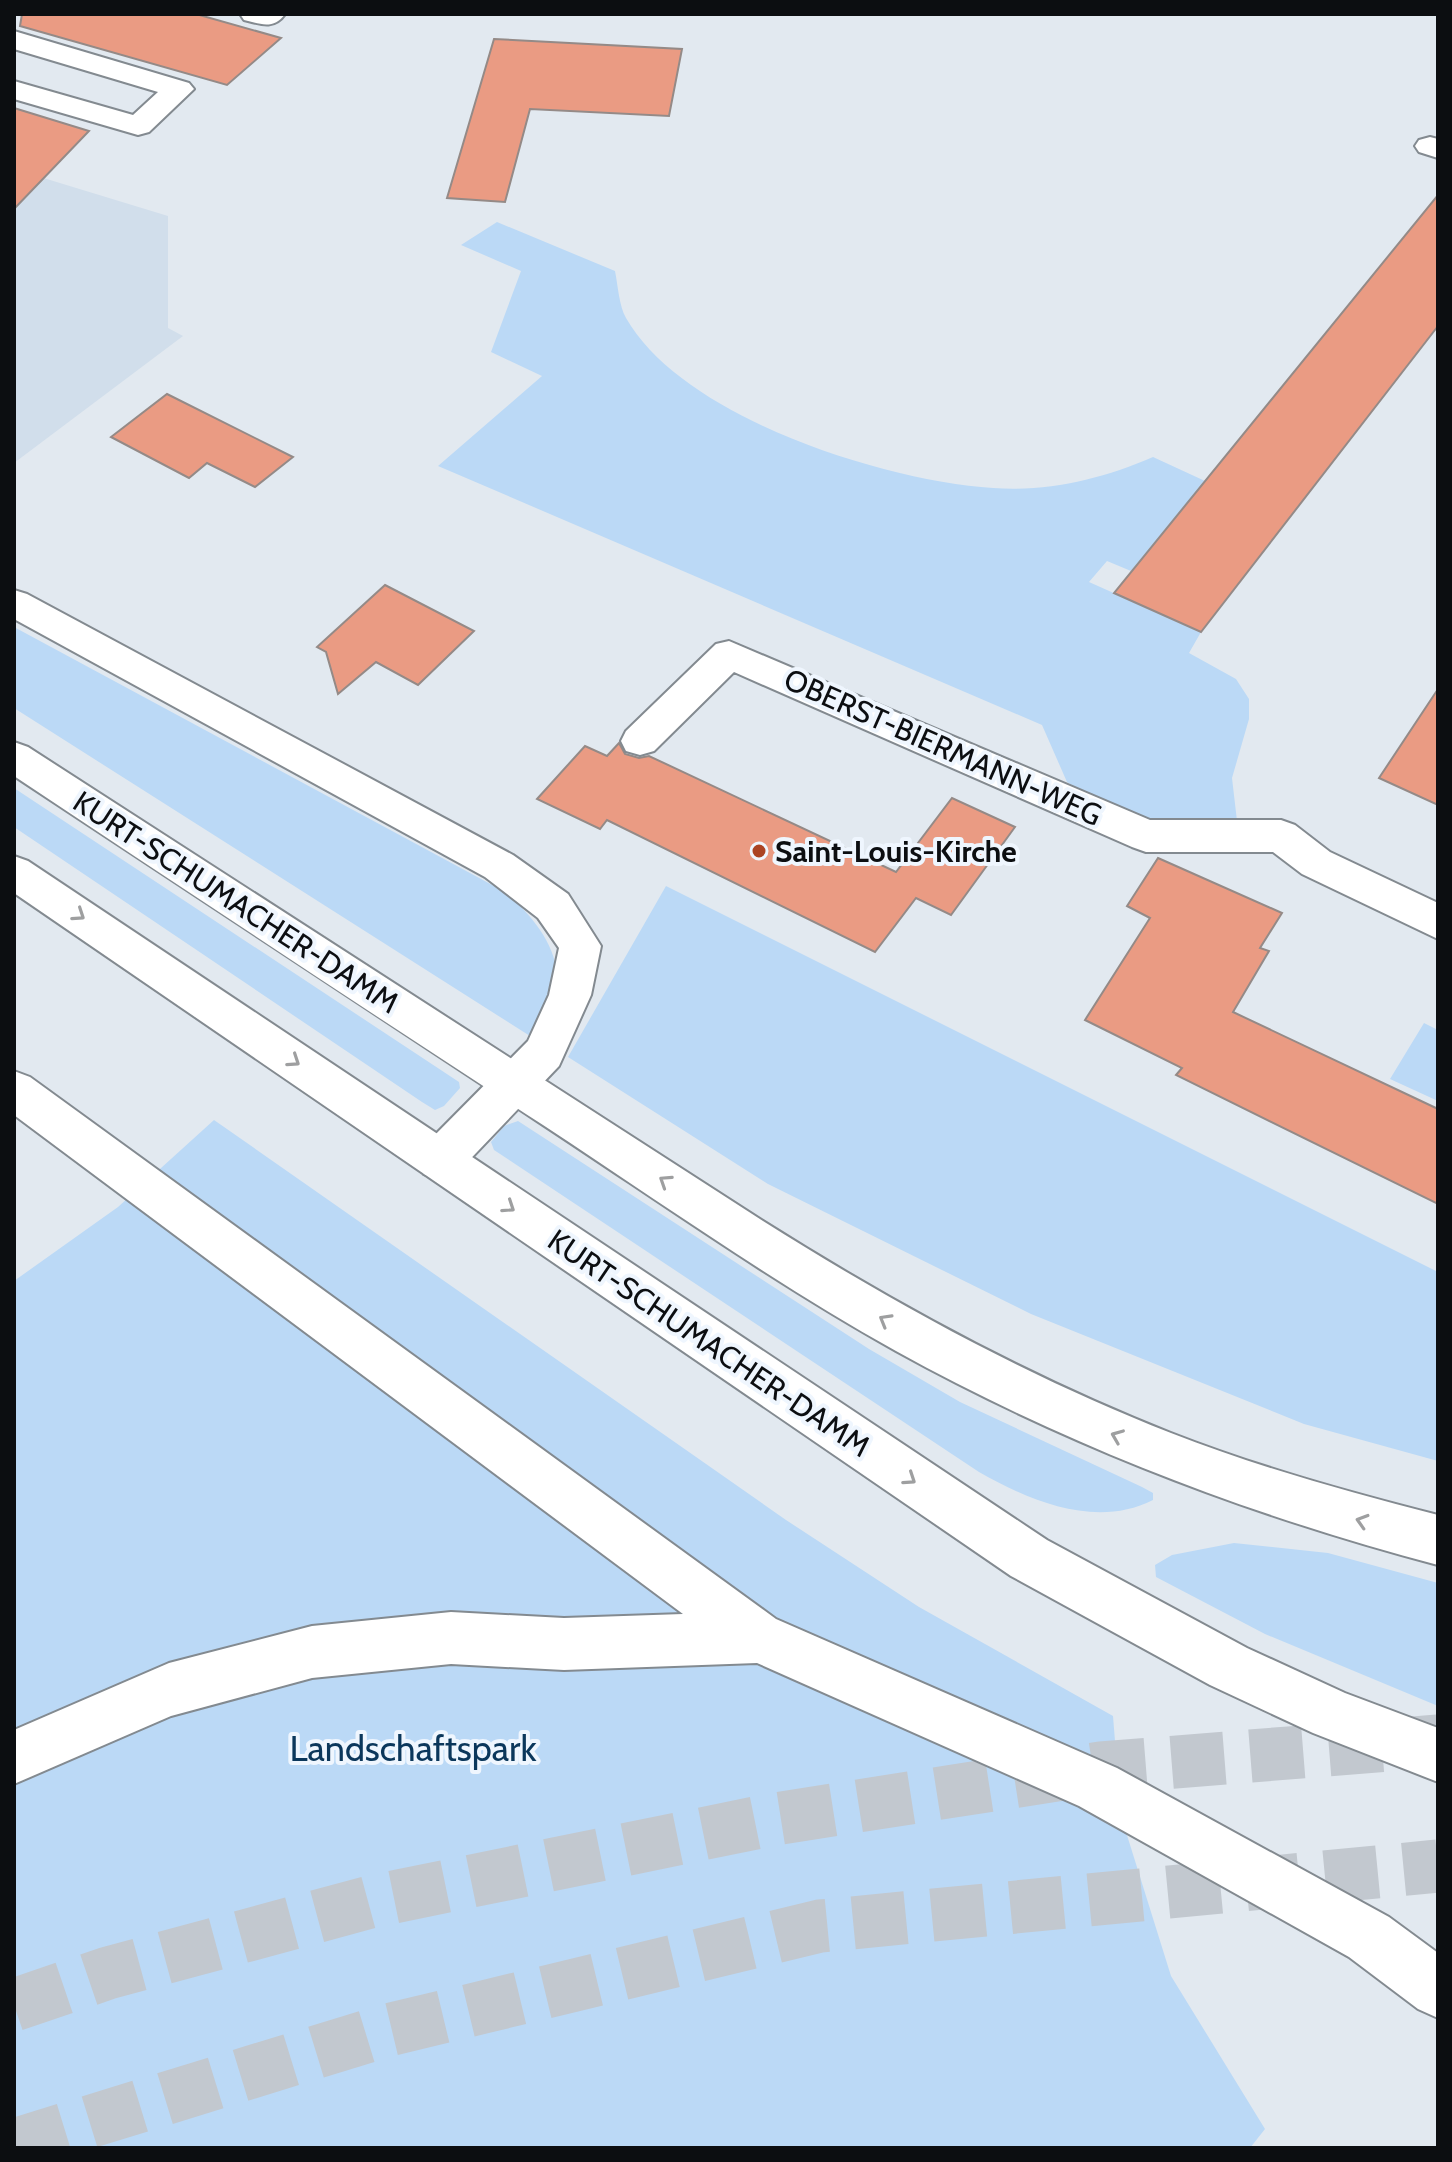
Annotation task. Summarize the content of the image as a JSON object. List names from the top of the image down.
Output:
{
  "streets": {
    "main road": ["OBERST-BIERMANN-WEG", "KURT-SCHUMACHER-DAMM"]
  },
  "parks": ["Landschaftspark"],
  "places": ["Saint-Louis-Kirche"]
}
